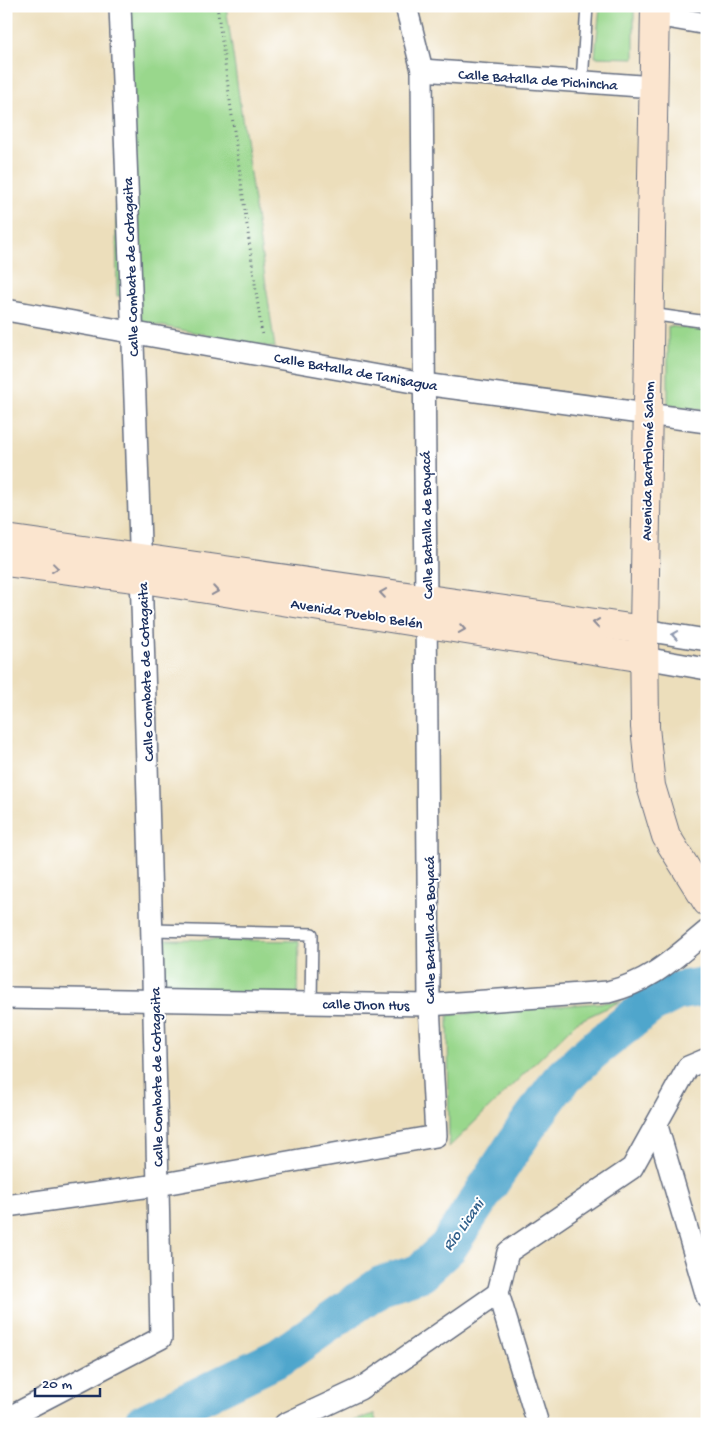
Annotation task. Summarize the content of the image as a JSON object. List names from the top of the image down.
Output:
{
  "streets": {
    "street": [
      "Calle Batalla de Pichincha",
      "Calle Combate de Cotagaita",
      "Calle Batalla de Tanisagua",
      "Avenida Bartolomé Salom",
      "Calle Batalla de Boyacá",
      "Avenida Pueblo Belén",
      "calle Jhon Hus"
    ]
  },
  "crossings": [
    ["Calle Batalla de Pichincha", "Avenida Bartolomé Salom"],
    ["Calle Batalla de Pichincha", "Calle Batalla de Boyacá"],
    ["Calle Combate de Cotagaita", "Calle Batalla de Tanisagua"],
    ["Calle Combate de Cotagaita", "Calle Batalla de Boyacá"],
    ["Calle Combate de Cotagaita", "Avenida Pueblo Belén"],
    ["Calle Combate de Cotagaita", "calle Jhon Hus"],
    ["Calle Batalla de Tanisagua", "Avenida Bartolomé Salom"],
    ["Calle Batalla de Tanisagua", "Calle Batalla de Boyacá"],
    ["Avenida Bartolomé Salom", "Avenida Pueblo Belén"],
    ["Calle Batalla de Boyacá", "Avenida Pueblo Belén"],
    ["Calle Batalla de Boyacá", "calle Jhon Hus"]
  ],
  "water": ["Río Licani"],
  "scale_bar": "20 m"
}
